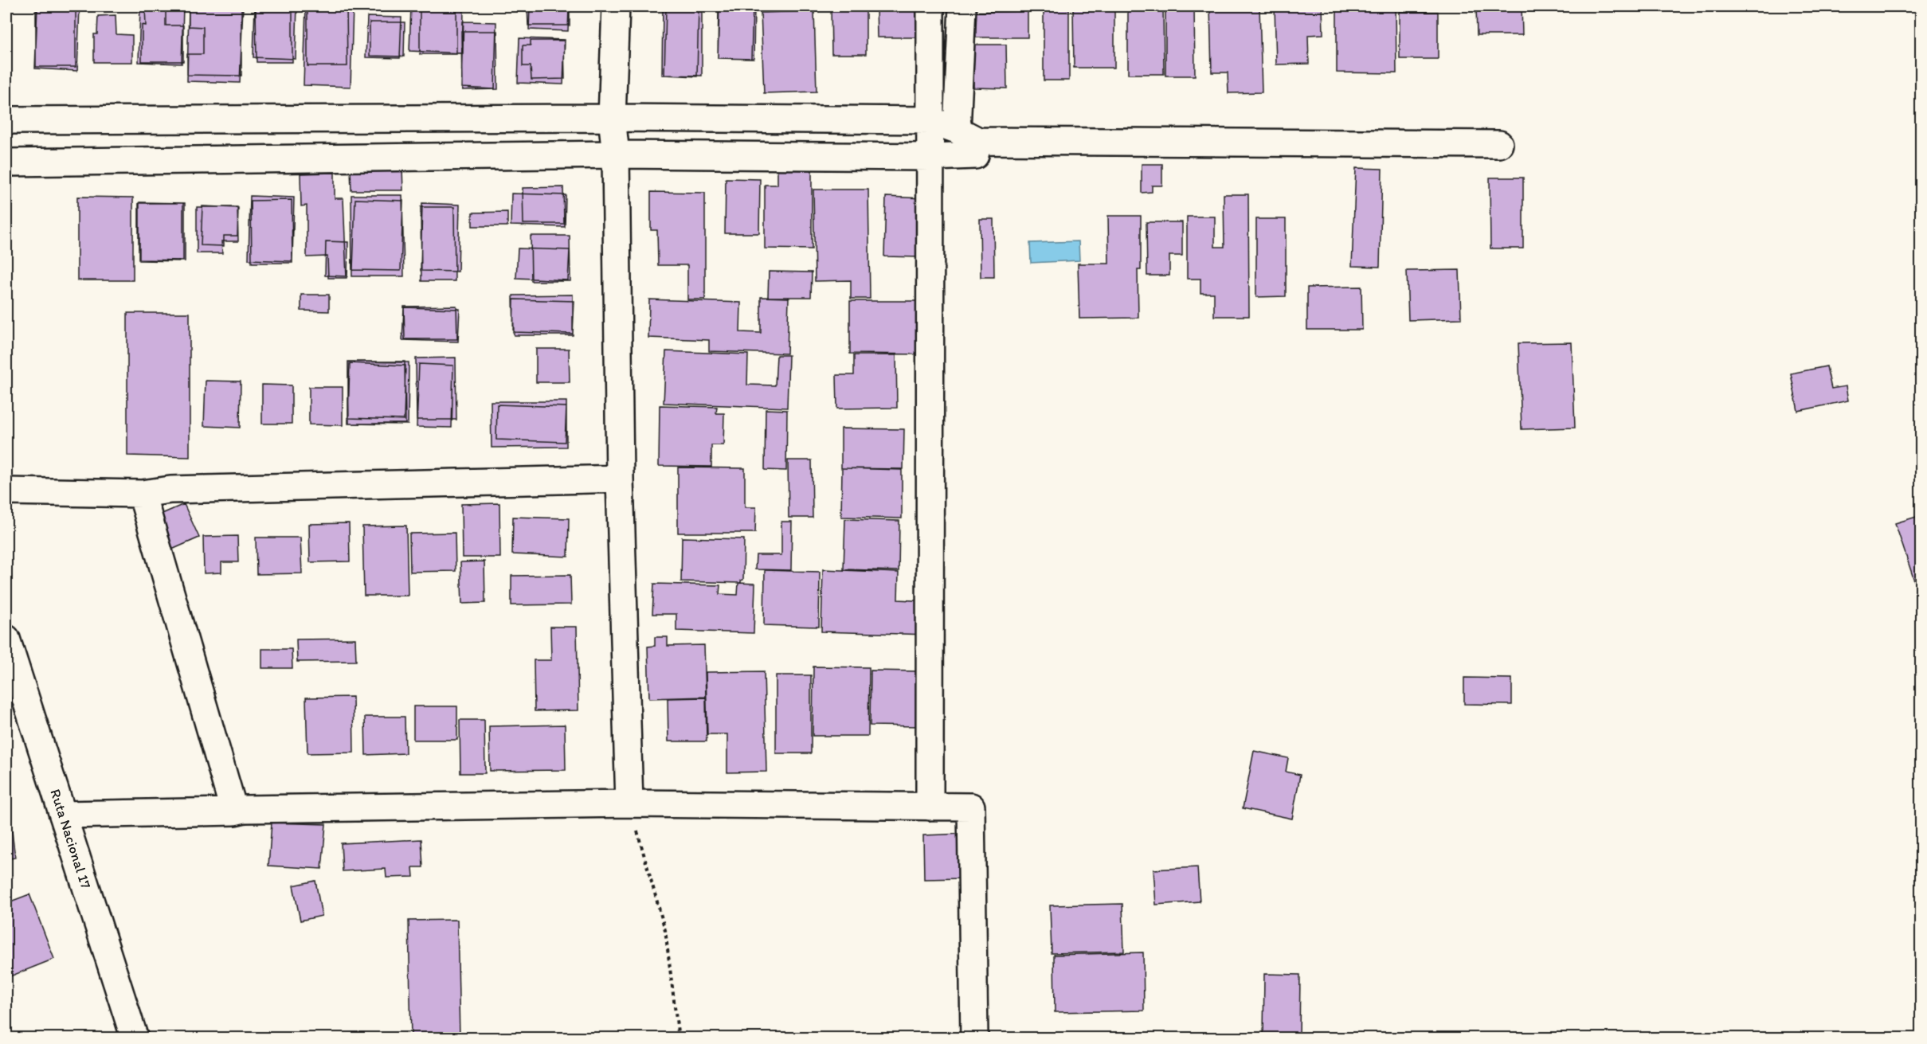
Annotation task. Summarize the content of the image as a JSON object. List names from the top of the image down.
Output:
{
  "streets": {
    "street": ["Ruta Nacional 17"]
  }
}
